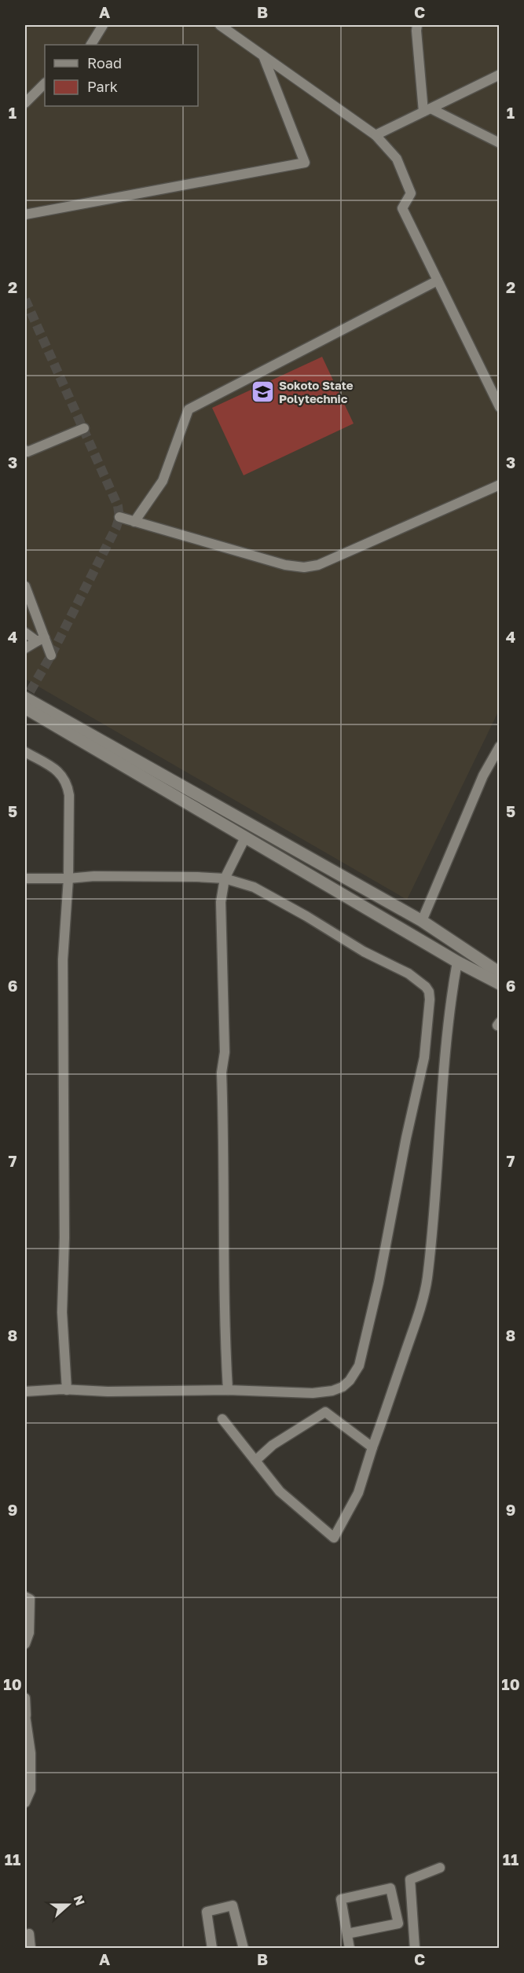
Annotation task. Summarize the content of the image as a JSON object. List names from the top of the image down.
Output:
{
  "places": {
    "school or university": ["Sokoto State Polytechnic"]
  },
  "legend": ["Road", "Park"],
  "north": "right",
  "grid": {
    "columns": ["A", "B", "C"],
    "rows": [
      "1",
      "2",
      "3",
      "4",
      "5",
      "6",
      "7",
      "8",
      "9",
      "10",
      "11"
    ]
  }
}
